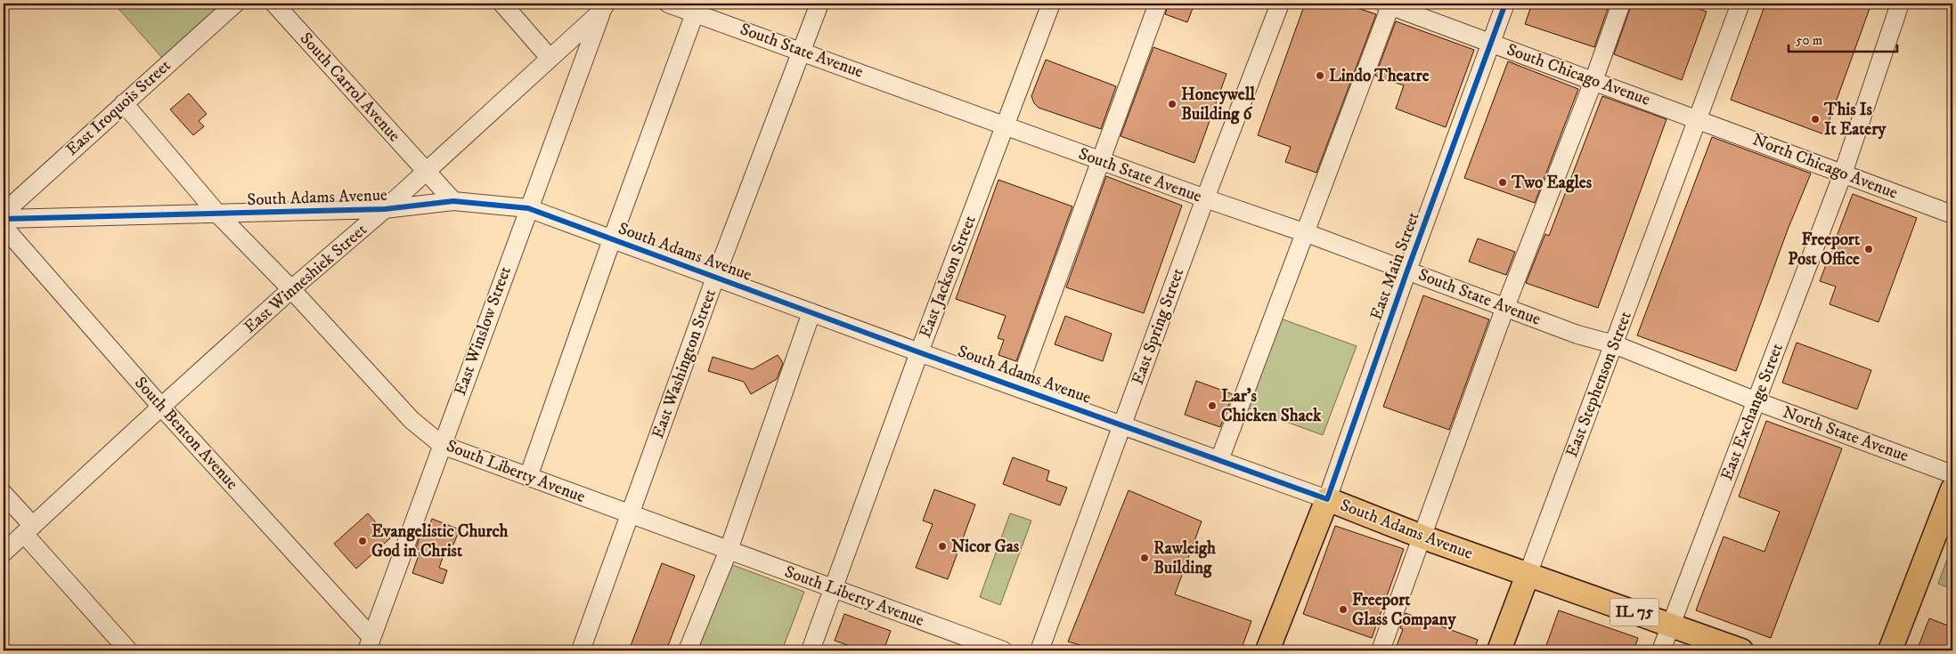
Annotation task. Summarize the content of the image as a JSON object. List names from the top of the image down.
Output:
{
  "streets": {
    "main road": [
      "South Adams Avenue",
      "East Main Street",
      "East Stephenson Street",
      "IL 75"
    ],
    "street": [
      "South State Avenue",
      "South Chicago Avenue",
      "South Carrol Avenue",
      "East Iroquois Street",
      "North Chicago Avenue",
      "East Jackson Street",
      "East Winneshiek Street",
      "East Spring Street",
      "East Winslow Street",
      "East Washington Street",
      "East Exchange Street",
      "South Benton Avenue",
      "North State Avenue",
      "South Liberty Avenue"
    ]
  },
  "crossings": [
    ["South State Avenue", "East Main Street"],
    ["South State Avenue", "East Jackson Street"],
    ["South State Avenue", "East Spring Street"],
    ["South State Avenue", "East Washington Street"],
    ["South State Avenue", "East Stephenson Street"],
    ["South State Avenue", "North State Avenue"],
    ["South Chicago Avenue", "North Chicago Avenue"],
    ["South Chicago Avenue", "East Main Street"],
    ["South Chicago Avenue", "East Stephenson Street"],
    ["South Carrol Avenue", "East Winneshiek Street"],
    ["East Iroquois Street", "South Liberty Avenue"],
    ["North Chicago Avenue", "East Stephenson Street"],
    ["North Chicago Avenue", "East Exchange Street"],
    ["South Adams Avenue", "East Main Street"],
    ["South Adams Avenue", "East Jackson Street"],
    ["South Adams Avenue", "East Winneshiek Street"],
    ["South Adams Avenue", "East Spring Street"],
    ["South Adams Avenue", "East Winslow Street"],
    ["South Adams Avenue", "East Washington Street"],
    ["South Adams Avenue", "East Stephenson Street"],
    ["South Adams Avenue", "South Liberty Avenue"],
    ["South Adams Avenue", "IL 75"],
    ["East Jackson Street", "South Liberty Avenue"],
    ["East Winneshiek Street", "East Winslow Street"],
    ["East Winneshiek Street", "South Benton Avenue"],
    ["East Winneshiek Street", "South Liberty Avenue"],
    ["East Winslow Street", "South Benton Avenue"],
    ["East Winslow Street", "South Liberty Avenue"],
    ["East Washington Street", "South Liberty Avenue"],
    ["East Stephenson Street", "North State Avenue"],
    ["East Stephenson Street", "IL 75"],
    ["East Exchange Street", "North State Avenue"],
    ["East Exchange Street", "IL 75"]
  ],
  "places": [
    "Lindo Theatre",
    "Honeywell Building 6",
    "This Is It Eatery",
    "Two Eagles",
    "Freeport Post Office",
    "Lar's Chicken Shack",
    "Evangelistic Church God in Christ",
    "Nicor Gas",
    "Rawleigh Building",
    "Freeport Glass Company"
  ],
  "scale_bar": "50 m"
}
